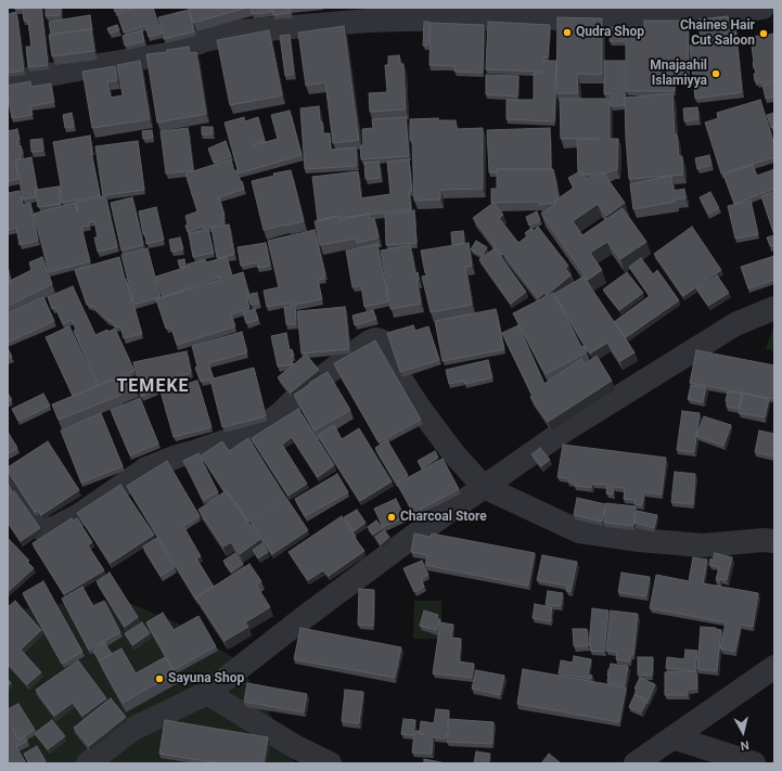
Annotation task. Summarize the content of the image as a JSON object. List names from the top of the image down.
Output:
{
  "districts": ["TEMEKE"],
  "places": [
    "Qudra Shop",
    "Chaines Hair Cut Saloon",
    "Mnajaahil Islamiyya",
    "Charcoal Store",
    "Sayuna Shop"
  ],
  "north": "bottom"
}
